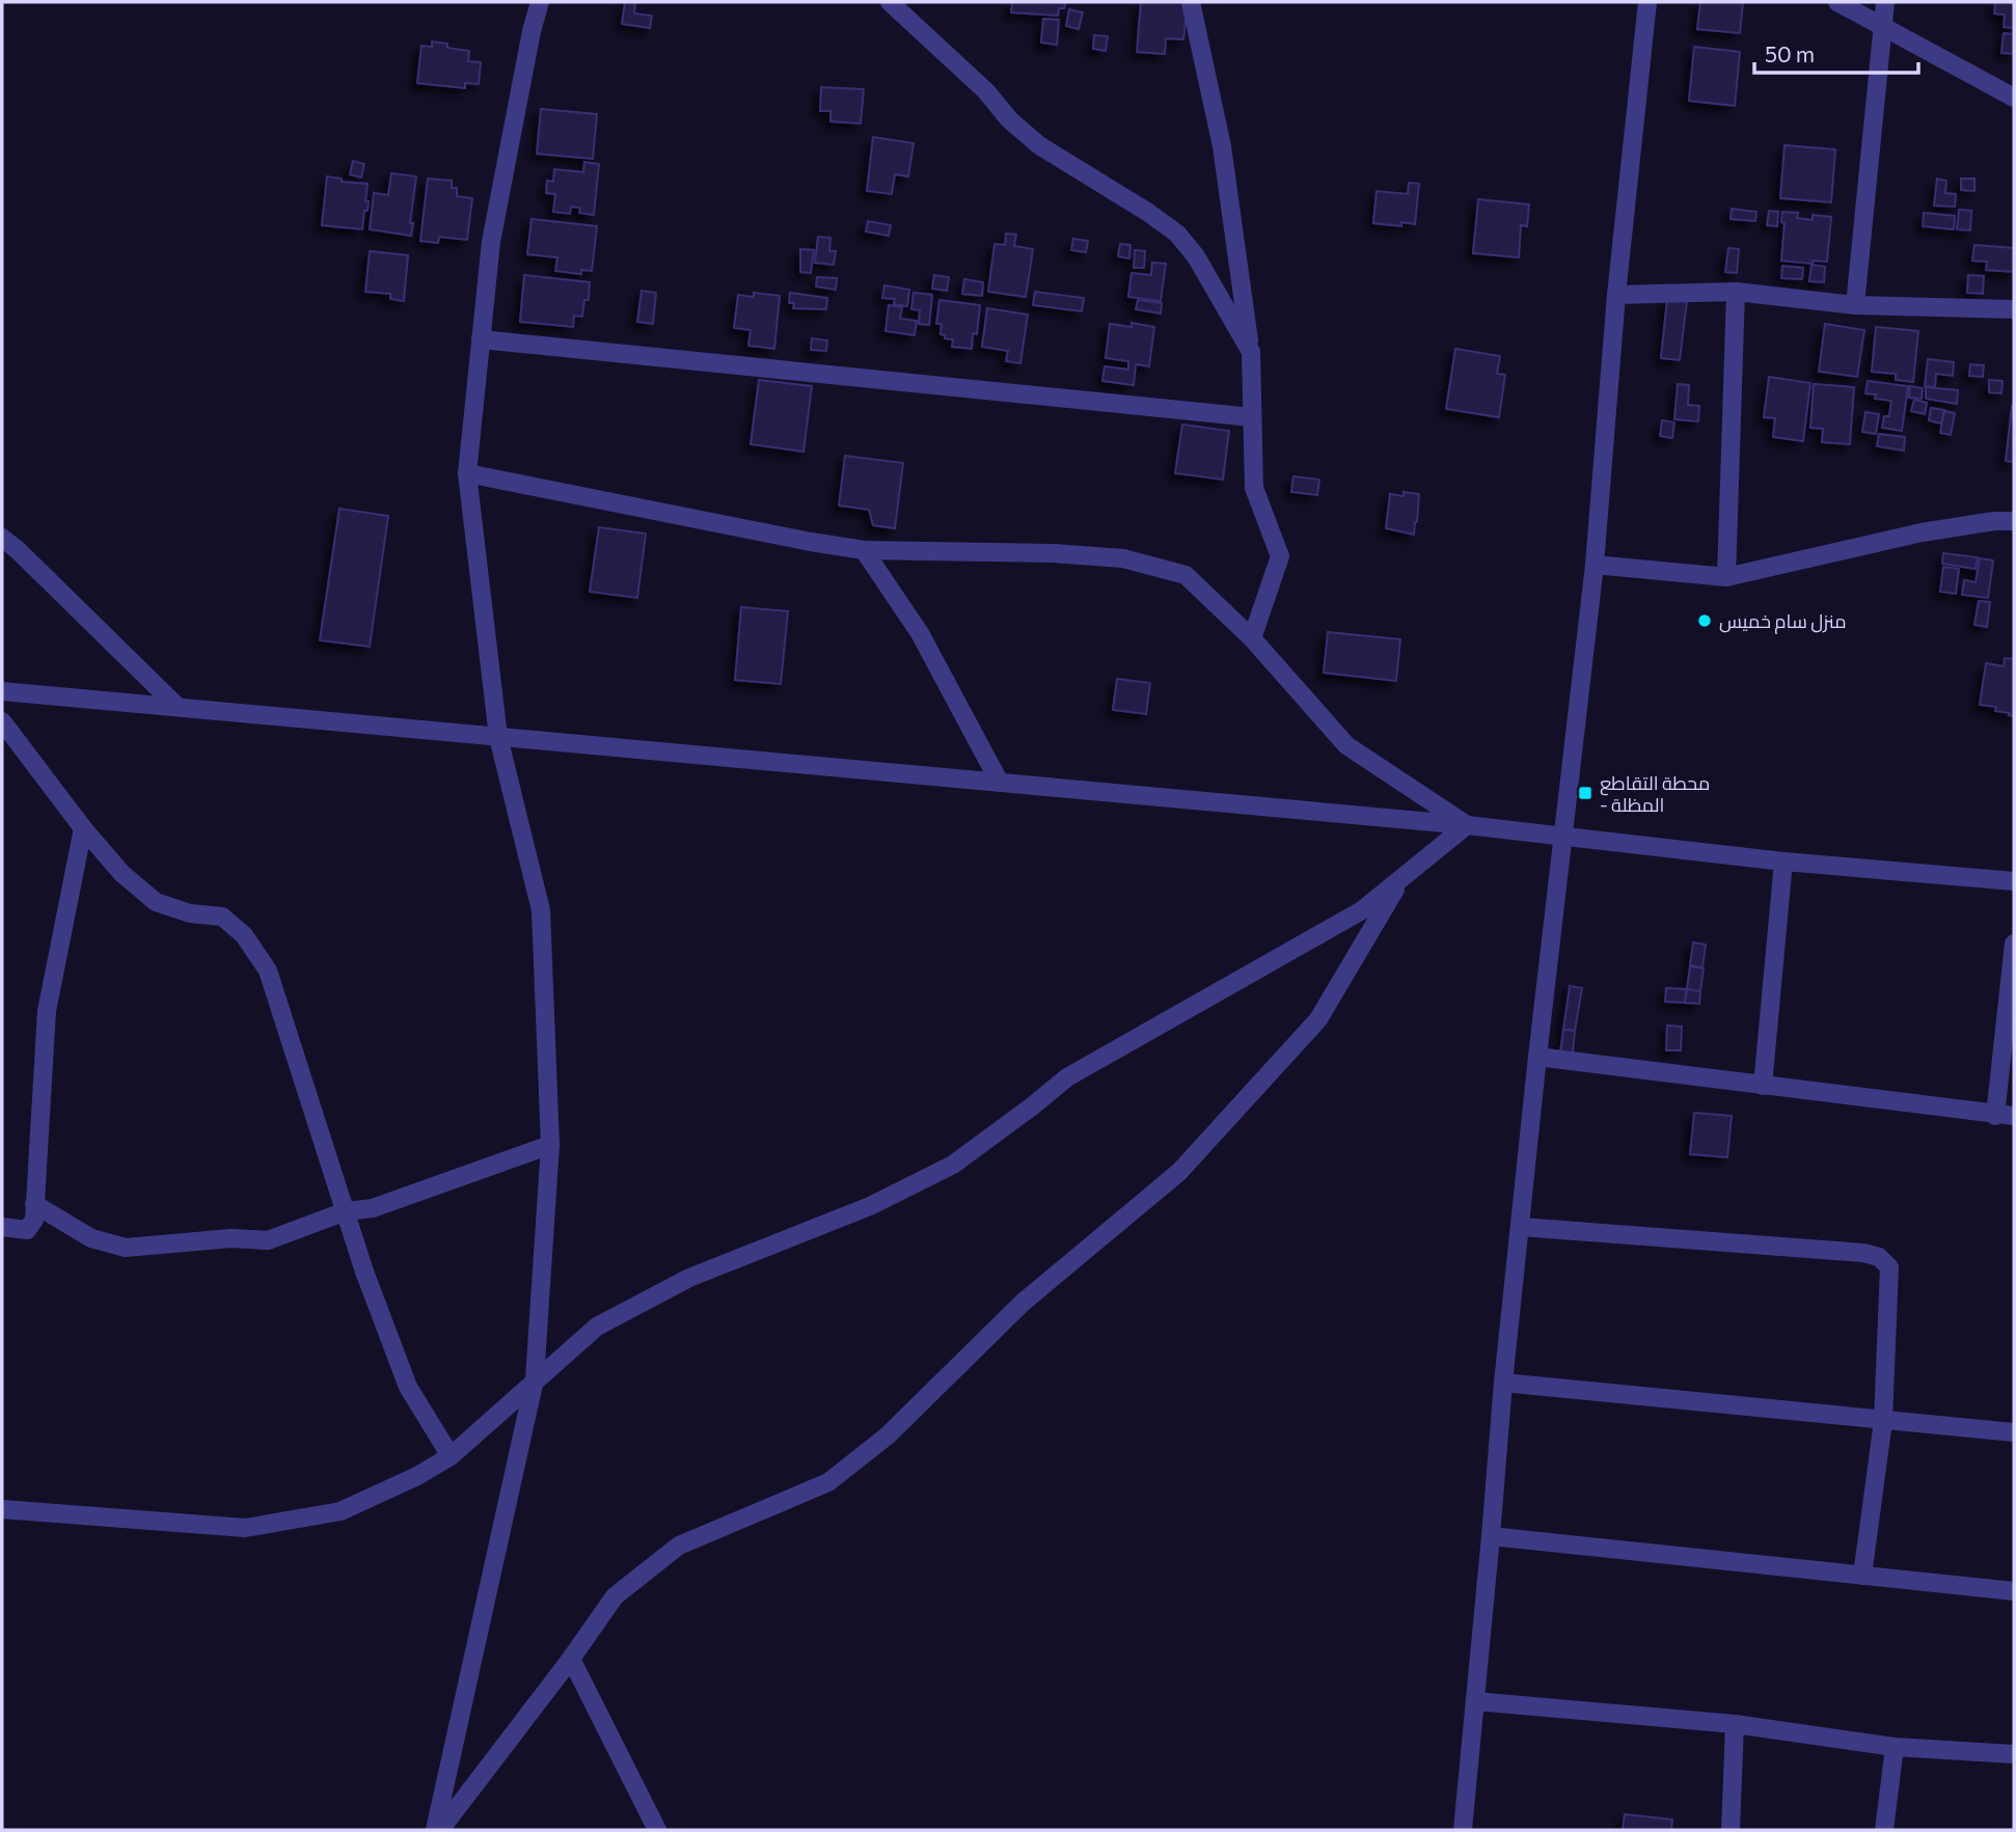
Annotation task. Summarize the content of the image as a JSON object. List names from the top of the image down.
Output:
{
  "places": {
    "other": ["منزل سام خميس"],
    "transit": ["محطة التقاطع - المظلة"]
  },
  "scale_bar": "50 m"
}
